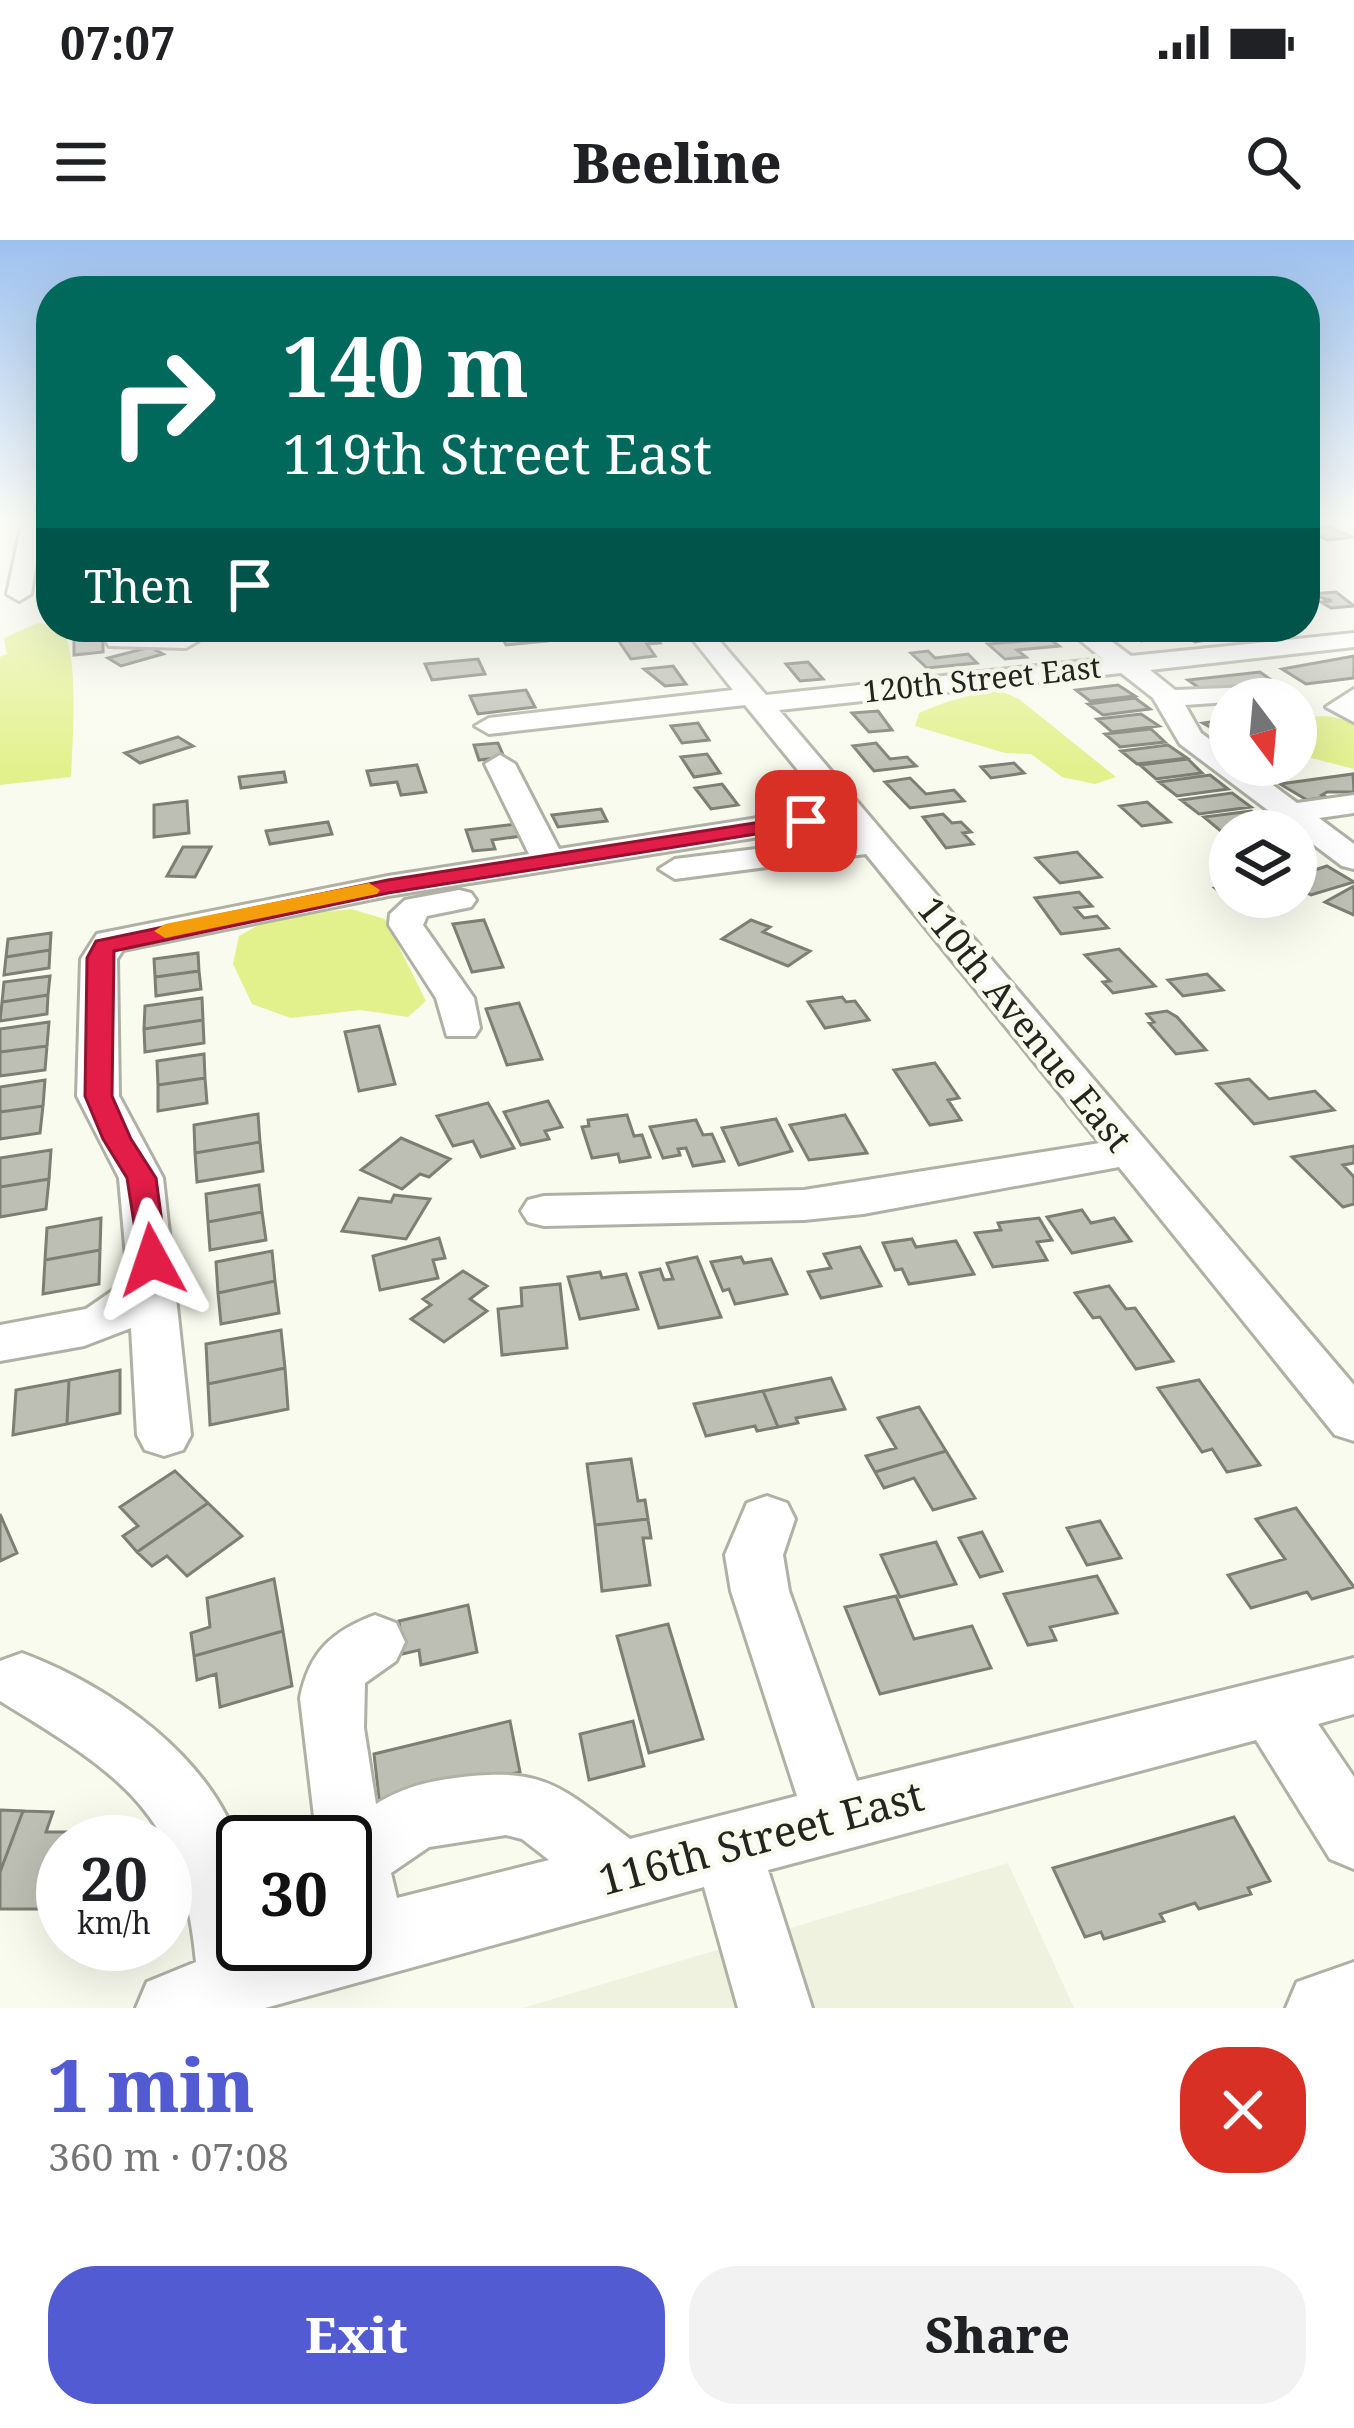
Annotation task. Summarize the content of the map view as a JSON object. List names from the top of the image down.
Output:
{
  "streets": {
    "street": ["120th Street East", "110th Avenue East", "116th Street East"]
  },
  "crossings": [
    ["120th Street East", "110th Avenue East"]
  ],
  "north": "bottom",
  "page": {
    "status": "07:07",
    "header": "Beeline",
    "turn": ["140 m", "119th Street East"],
    "then": "Then",
    "speed": "20 km/h",
    "limit": "30",
    "heading": ["1 min", "360 m · 07:08"],
    "buttons": ["Exit", "Share"]
  }
}
